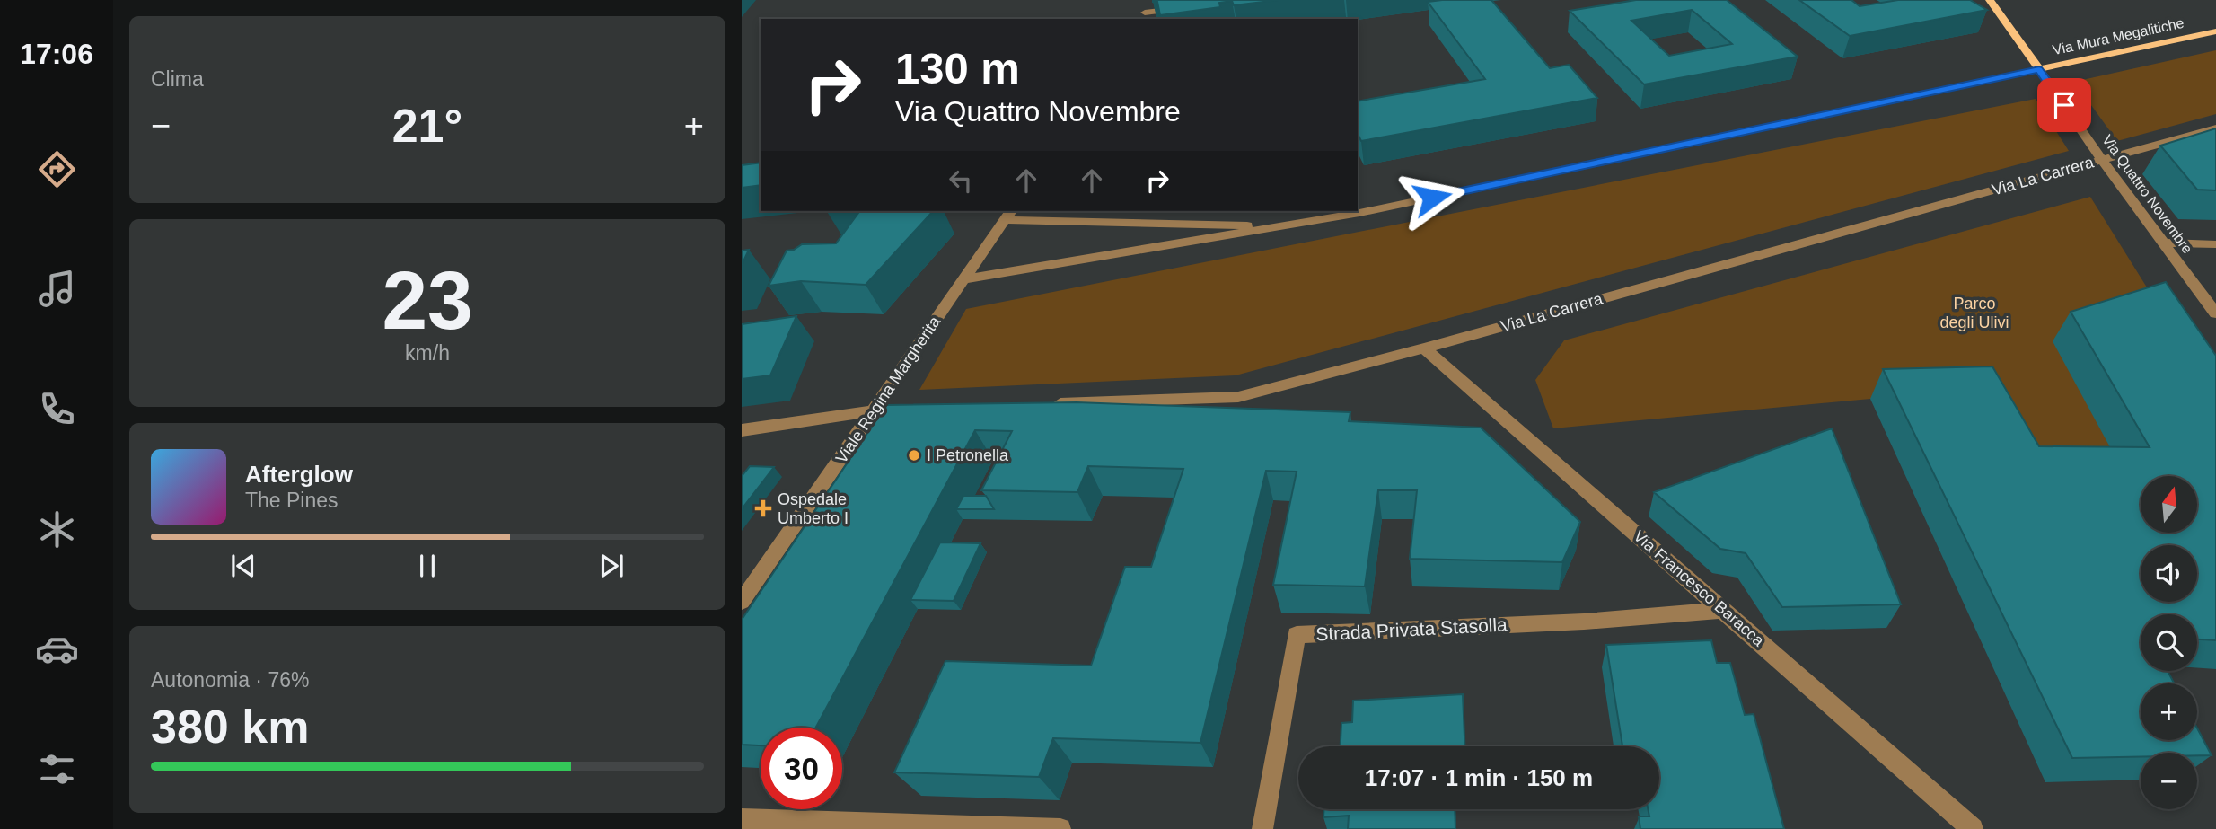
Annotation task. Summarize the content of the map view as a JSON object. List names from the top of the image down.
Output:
{
  "streets": {
    "main road": ["Via Mura Megalitiche", "Via Quattro Novembre"],
    "street": [
      "Via La Carrera",
      "Viale Regina Margherita",
      "Via Francesco Baracca",
      "Strada Privata Stasolla"
    ]
  },
  "crossings": [
    ["Via Mura Megalitiche", "Via Quattro Novembre"],
    ["Via La Carrera", "Via Quattro Novembre"],
    ["Via La Carrera", "Via Francesco Baracca"],
    ["Via Francesco Baracca", "Strada Privata Stasolla"]
  ],
  "parks": ["Parco degli Ulivi"],
  "places": {
    "other": ["I Petronella"],
    "health": ["Ospedale Umberto I"]
  },
  "north": "top",
  "page": {
    "tabs": "17:06",
    "tile": [
      "Clima",
      ["23", "km/h"],
      ["Autonomia · 76%", "380 km"]
    ],
    "turn": ["130 m", "Via Quattro Novembre"],
    "heat": ["−", "21°", "+"],
    "song": ["Afterglow", "The Pines"],
    "map_buttons": ["+", "−"],
    "limit": "30",
    "trip": "17:07 · 1 min · 150 m"
  }
}
